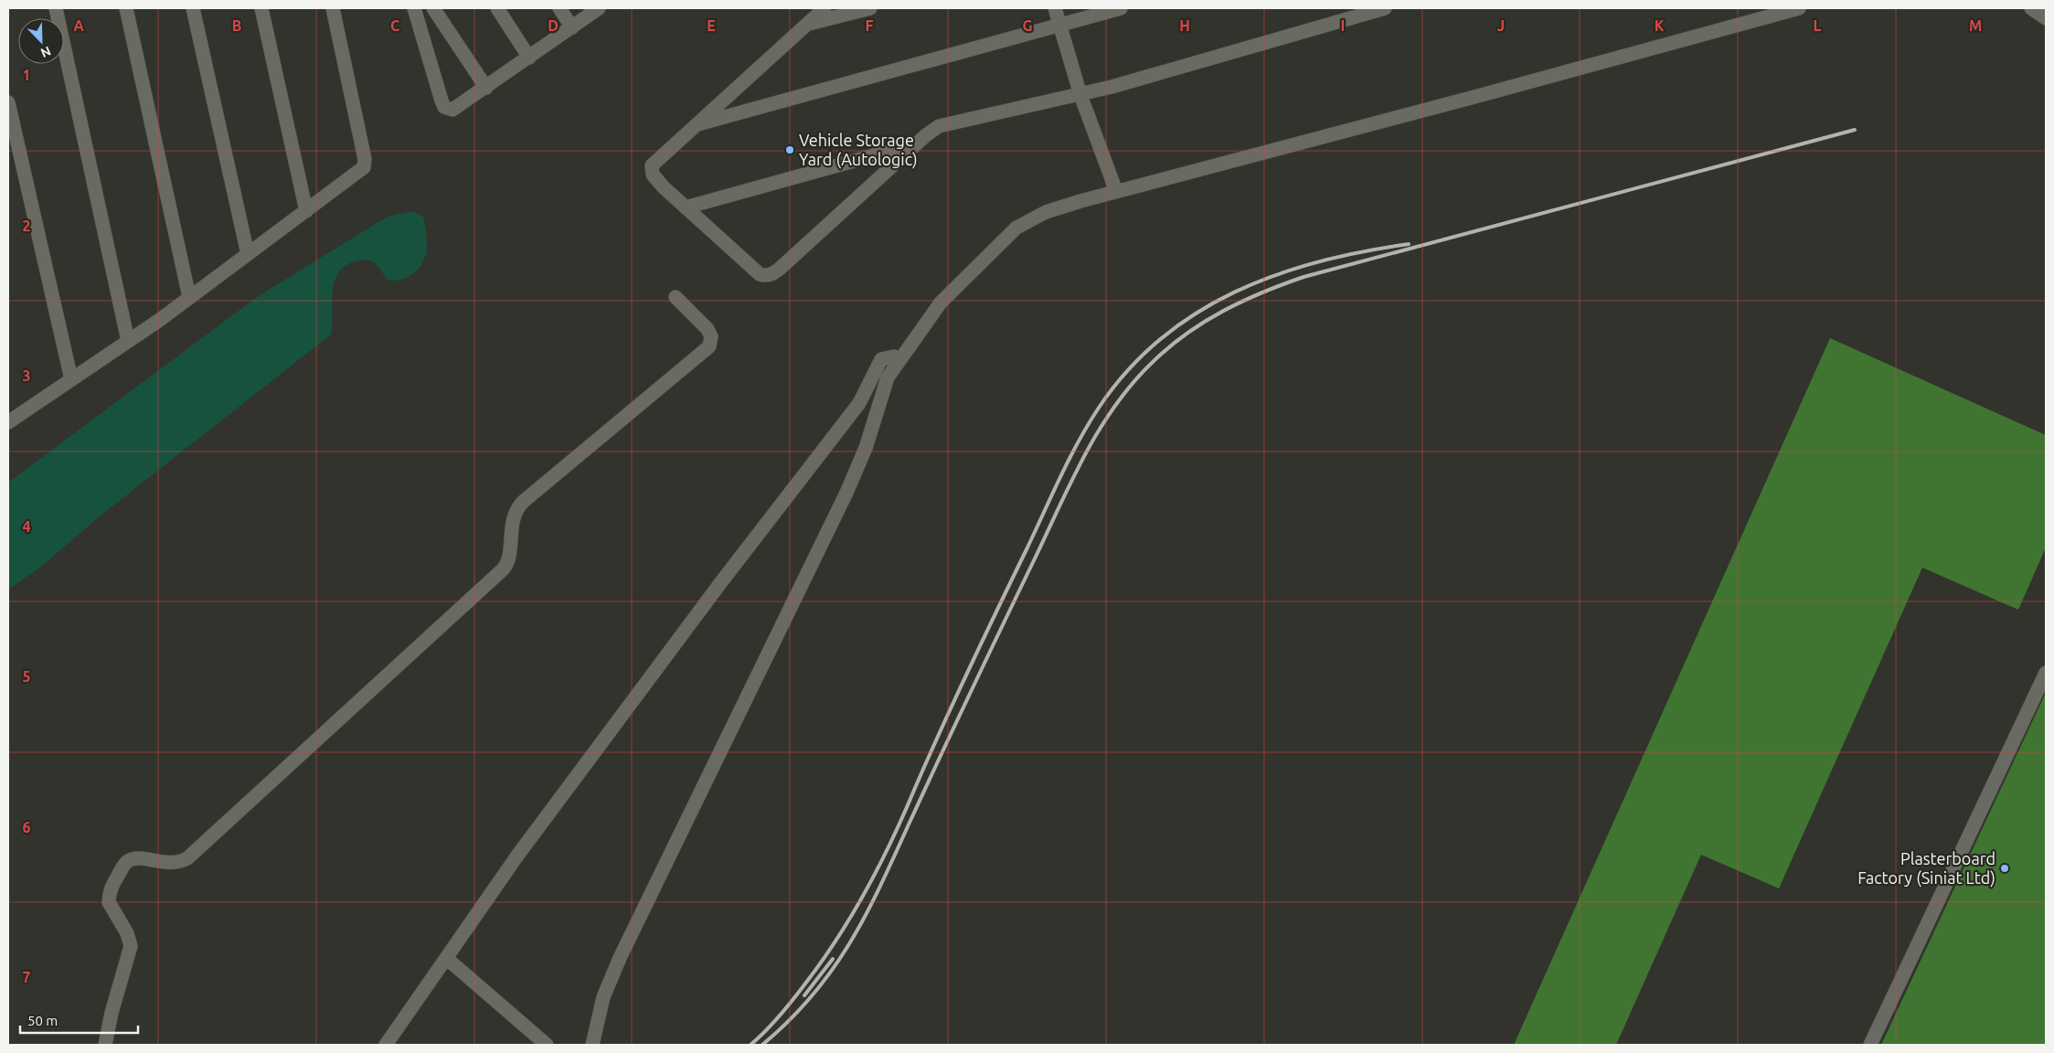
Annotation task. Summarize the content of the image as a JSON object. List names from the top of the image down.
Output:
{
  "places": ["Vehicle Storage Yard (Autologic)", "Plasterboard Factory (Siniat Ltd)"],
  "scale_bar": "50 m",
  "north": "bottom right",
  "grid": {
    "columns": [
      "A",
      "B",
      "C",
      "D",
      "E",
      "F",
      "G",
      "H",
      "I",
      "J",
      "K",
      "L",
      "M"
    ],
    "rows": [
      "1",
      "2",
      "3",
      "4",
      "5",
      "6",
      "7"
    ]
  }
}
